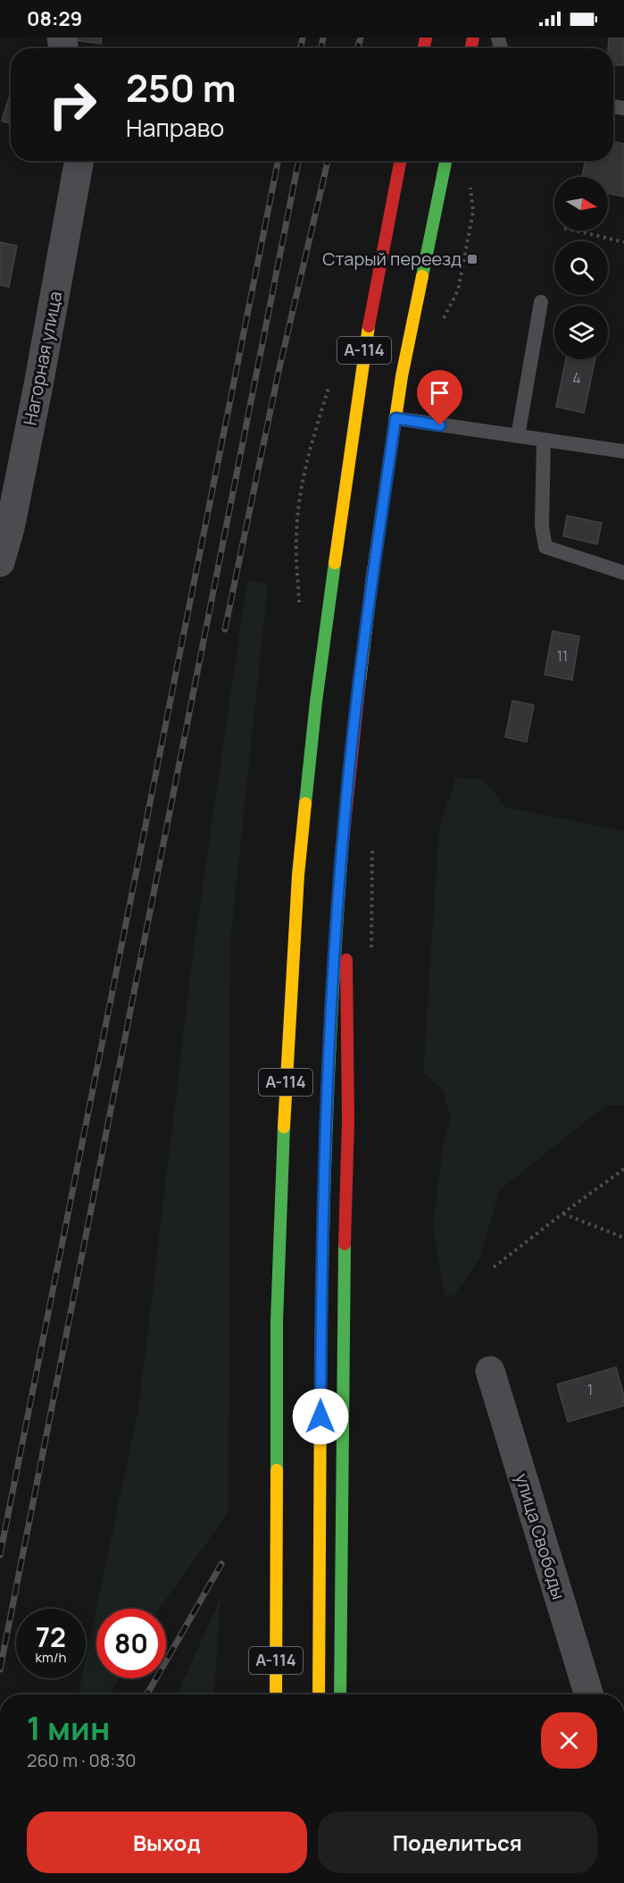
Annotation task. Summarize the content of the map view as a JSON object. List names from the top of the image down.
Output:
{
  "streets": {
    "main road": ["А-114"],
    "street": ["Нагорная улица", "улица Свободы"]
  },
  "places": {
    "transit": ["Старый переезд"]
  },
  "house_numbers": ["4", "11", "1"],
  "north": "right",
  "page": {
    "status": "08:29",
    "turn": ["250 m", "Направо"],
    "speed": "72 km/h",
    "limit": "80",
    "heading": ["1 мин", "260 m · 08:30"],
    "buttons": ["Выход", "Поделиться"]
  }
}
